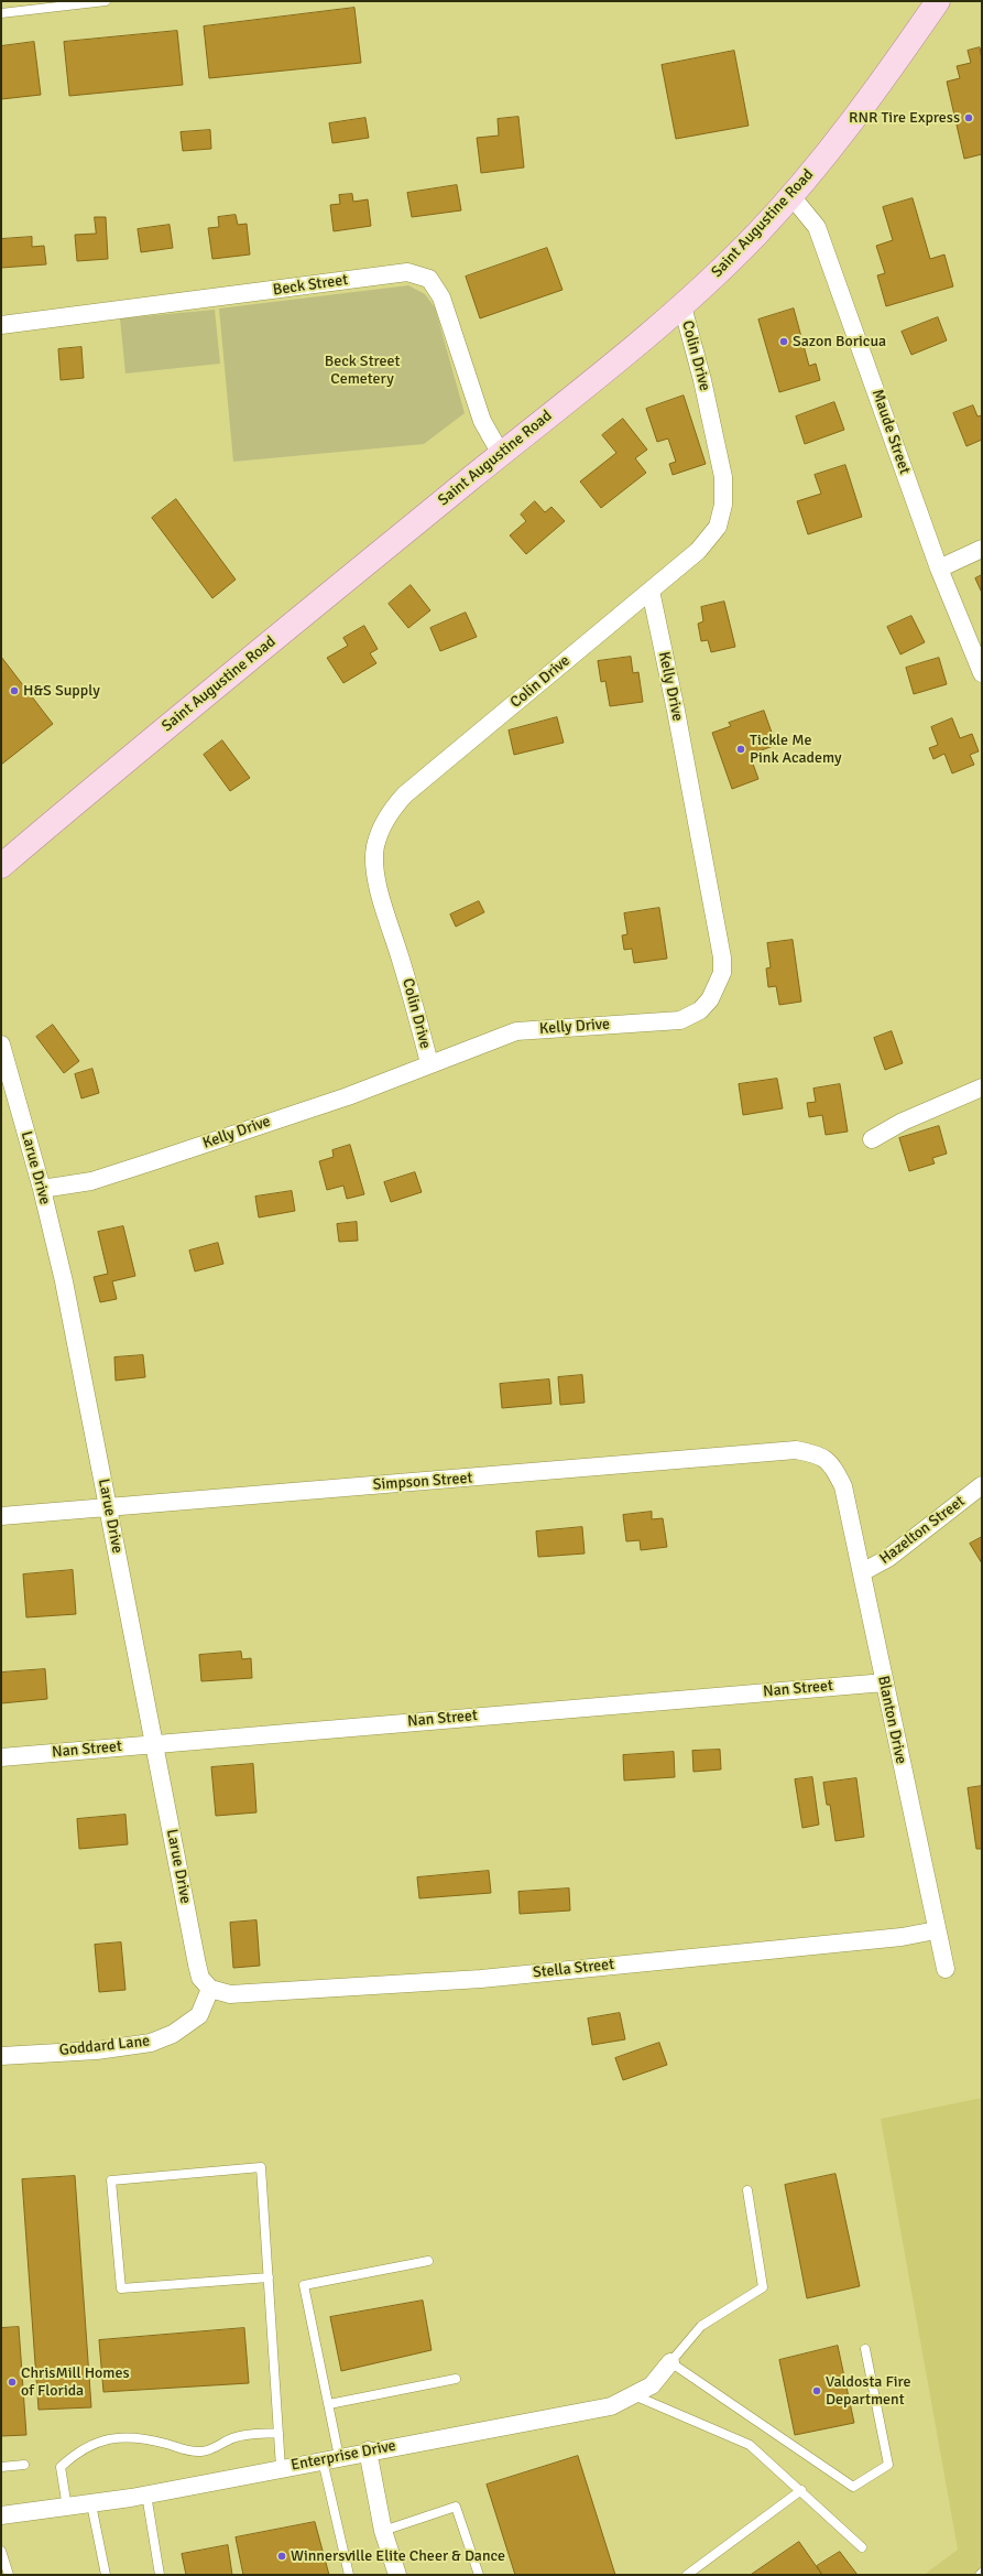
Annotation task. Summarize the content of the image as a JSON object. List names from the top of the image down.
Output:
{
  "streets": {
    "main road": ["Saint Augustine Road"],
    "street": [
      "Beck Street",
      "Colin Drive",
      "Maude Street",
      "Kelly Drive",
      "Larue Drive",
      "Simpson Street",
      "Hazelton Street",
      "Nan Street",
      "Blanton Drive",
      "Stella Street",
      "Goddard Lane",
      "Enterprise Drive"
    ]
  },
  "crossings": [
    ["Saint Augustine Road", "Beck Street"],
    ["Saint Augustine Road", "Colin Drive"],
    ["Saint Augustine Road", "Maude Street"],
    ["Colin Drive", "Kelly Drive"],
    ["Kelly Drive", "Larue Drive"],
    ["Larue Drive", "Simpson Street"],
    ["Larue Drive", "Nan Street"],
    ["Larue Drive", "Stella Street"],
    ["Larue Drive", "Goddard Lane"],
    ["Simpson Street", "Blanton Drive"],
    ["Hazelton Street", "Blanton Drive"],
    ["Nan Street", "Blanton Drive"],
    ["Blanton Drive", "Stella Street"],
    ["Stella Street", "Goddard Lane"]
  ],
  "parks": ["Beck Street Cemetery"],
  "places": [
    "RNR Tire Express",
    "Sazon Boricua",
    "H&S Supply",
    "Tickle Me Pink Academy",
    "ChrisMill Homes of Florida",
    "Valdosta Fire Department",
    "Winnersville Elite Cheer & Dance"
  ]
}
